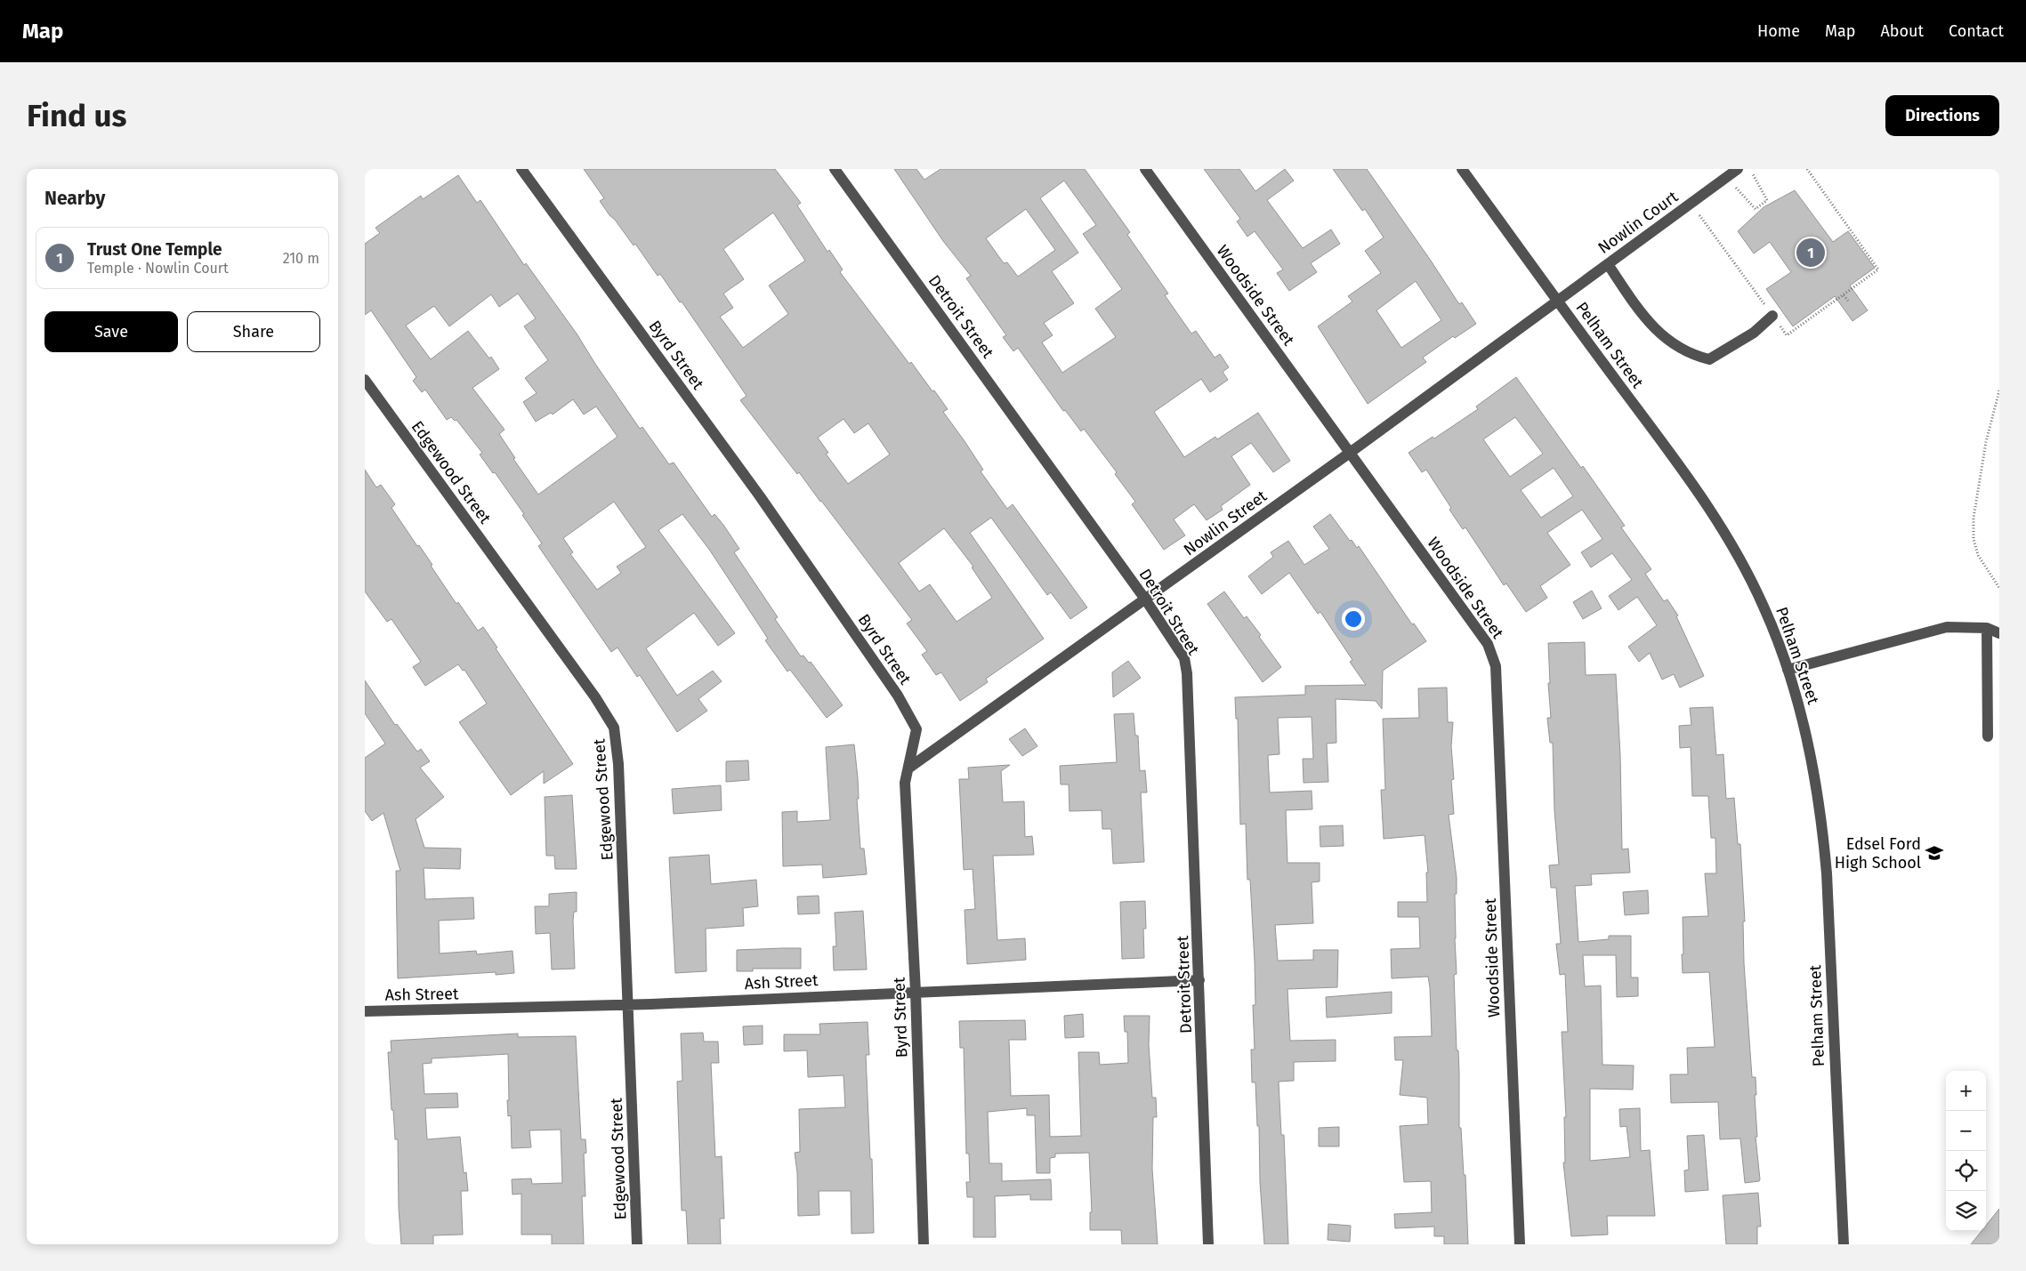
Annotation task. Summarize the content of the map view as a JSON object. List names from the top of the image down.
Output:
{
  "streets": {
    "street": [
      "Nowlin Court",
      "Woodside Street",
      "Detroit Street",
      "Pelham Street",
      "Byrd Street",
      "Edgewood Street",
      "Nowlin Street",
      "Ash Street"
    ]
  },
  "crossings": [
    ["Nowlin Court", "Pelham Street"],
    ["Nowlin Court", "Nowlin Street"],
    ["Woodside Street", "Nowlin Street"],
    ["Detroit Street", "Nowlin Street"],
    ["Detroit Street", "Ash Street"],
    ["Pelham Street", "Nowlin Street"],
    ["Byrd Street", "Nowlin Street"],
    ["Byrd Street", "Ash Street"],
    ["Edgewood Street", "Ash Street"]
  ],
  "places": {
    "school or university": ["Edsel Ford High School"]
  },
  "page": {
    "header": "Map",
    "nav": [
      "Home",
      "Map",
      "About",
      "Contact"
    ],
    "buttons": [
      "Directions",
      ["Save", "Share"]
    ],
    "title": "Find us",
    "heading": "Nearby",
    "list": [
      {
        "mark": "1",
        "name": "Trust One Temple",
        "note": "Temple · Nowlin Court",
        "value": "210 m"
      }
    ],
    "pins": "1",
    "map_buttons": ["+", "−"]
  }
}
